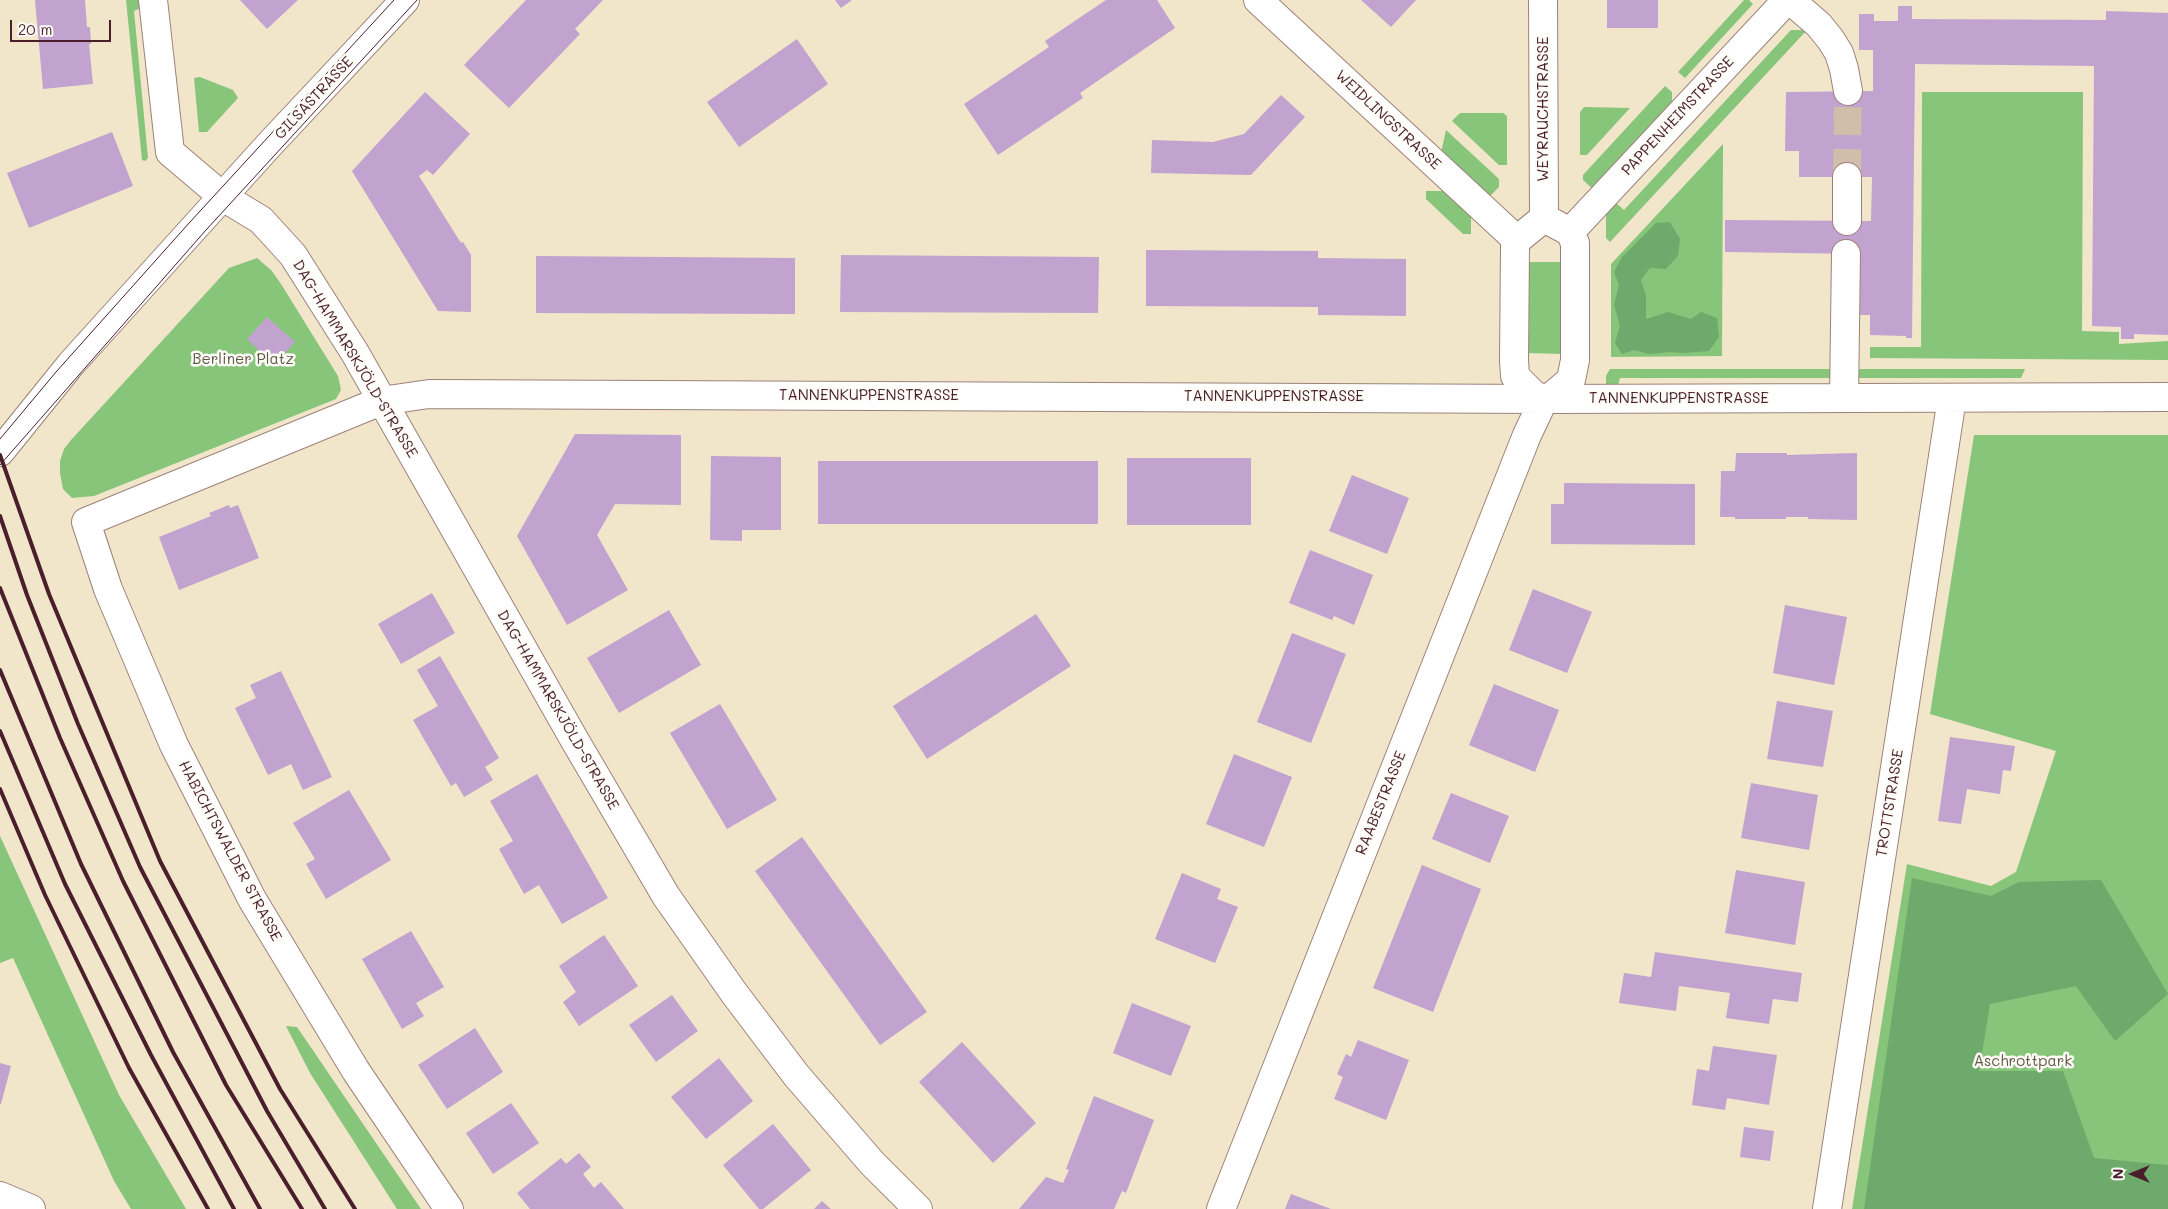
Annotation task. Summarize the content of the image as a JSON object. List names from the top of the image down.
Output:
{
  "streets": {
    "street": [
      "GILSASTRASSE",
      "WEYRAUCHSTRASSE",
      "PAPPENHEIMSTRASSE",
      "WEIDLINGSTRASSE",
      "DAG-HAMMARSKJÖLD-STRASSE",
      "TANNENKUPPENSTRASSE",
      "RAABESTRASSE",
      "TROTTSTRASSE",
      "HABICHTSWALDER STRASSE"
    ]
  },
  "crossings": [
    ["GILSASTRASSE", "DAG-HAMMARSKJÖLD-STRASSE"],
    ["DAG-HAMMARSKJÖLD-STRASSE", "TANNENKUPPENSTRASSE"],
    ["DAG-HAMMARSKJÖLD-STRASSE", "HABICHTSWALDER STRASSE"],
    ["TANNENKUPPENSTRASSE", "RAABESTRASSE"],
    ["TANNENKUPPENSTRASSE", "TROTTSTRASSE"],
    ["TANNENKUPPENSTRASSE", "HABICHTSWALDER STRASSE"]
  ],
  "parks": ["Berliner Platz", "Aschrottpark"],
  "scale_bar": "20 m",
  "north": "left"
}
